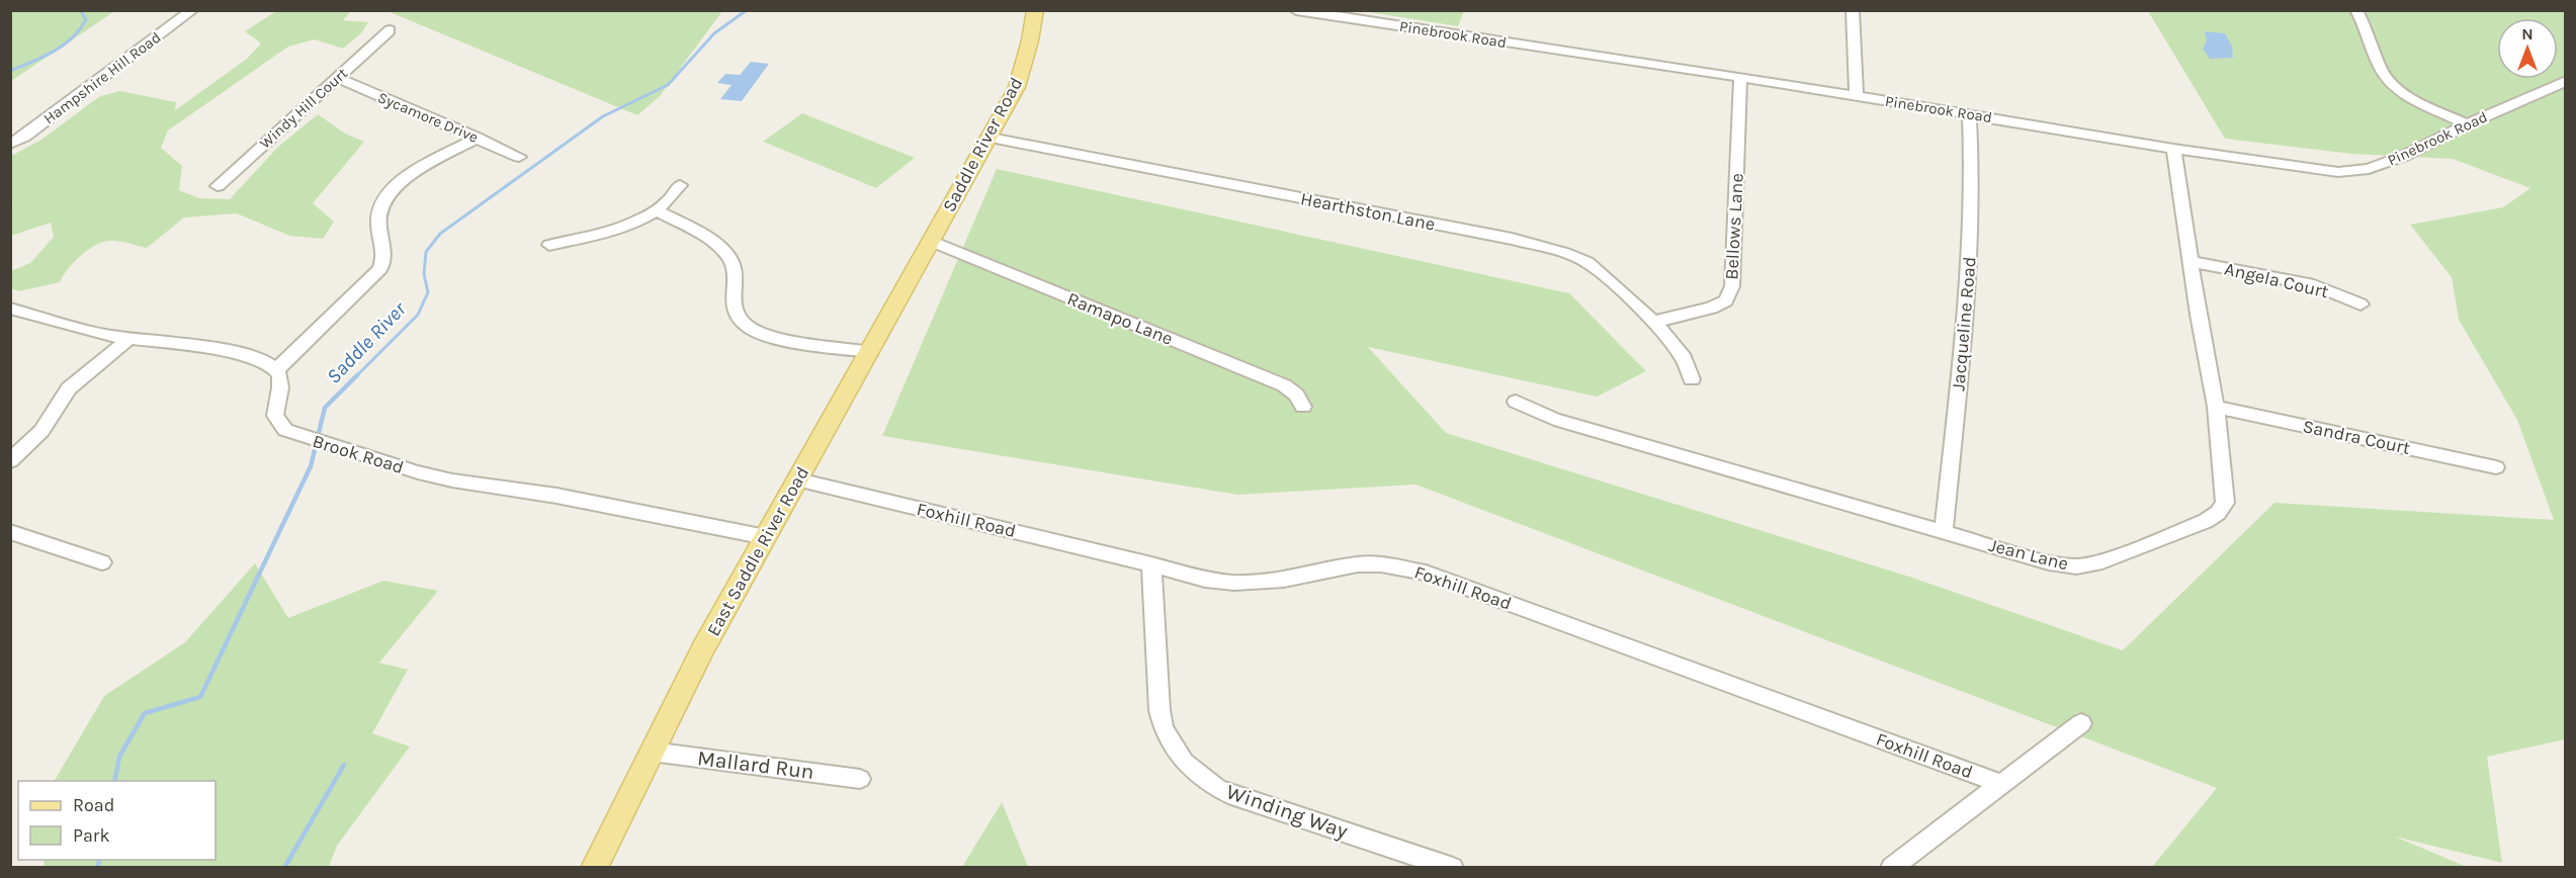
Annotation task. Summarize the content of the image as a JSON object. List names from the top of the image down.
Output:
{
  "streets": {
    "main road": ["Saddle River Road", "East Saddle River Road"],
    "street": [
      "Pinebrook Road",
      "Hampshire Hill Road",
      "Windy Hill Court",
      "Sycamore Drive",
      "Hearthston Lane",
      "Bellows Lane",
      "Angela Court",
      "Ramapo Lane",
      "Jacqueline Road",
      "Sandra Court",
      "Brook Road",
      "Foxhill Road",
      "Jean Lane",
      "Mallard Run",
      "Winding Way"
    ]
  },
  "crossings": [
    ["Pinebrook Road", "Bellows Lane"],
    ["Pinebrook Road", "Jacqueline Road"],
    ["Pinebrook Road", "Jean Lane"],
    ["Windy Hill Court", "Sycamore Drive"],
    ["Saddle River Road", "Hearthston Lane"],
    ["Saddle River Road", "Ramapo Lane"],
    ["Saddle River Road", "East Saddle River Road"],
    ["Hearthston Lane", "Bellows Lane"],
    ["Angela Court", "Jean Lane"],
    ["Ramapo Lane", "East Saddle River Road"],
    ["Jacqueline Road", "Jean Lane"],
    ["Sandra Court", "Jean Lane"],
    ["Brook Road", "East Saddle River Road"],
    ["Foxhill Road", "East Saddle River Road"],
    ["Foxhill Road", "Winding Way"],
    ["East Saddle River Road", "Mallard Run"]
  ],
  "water": ["Saddle River"],
  "legend": ["Road", "Park"],
  "north": "top"
}
